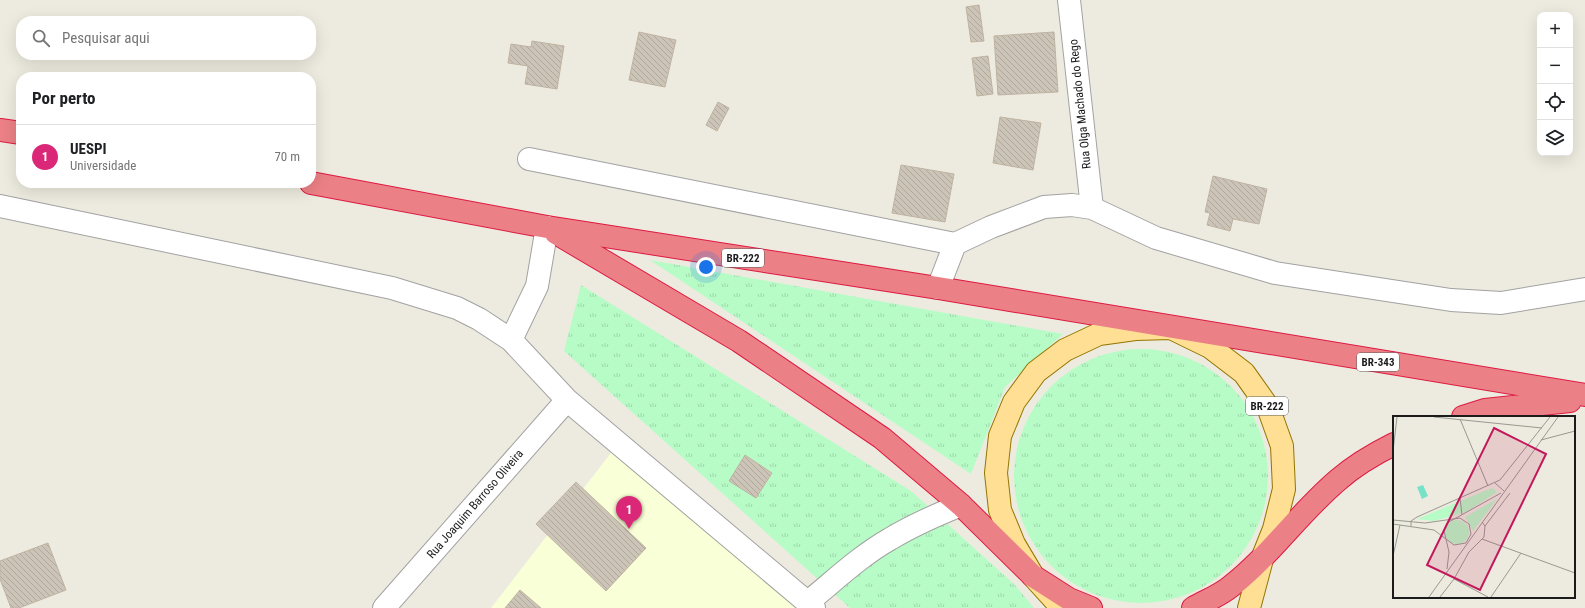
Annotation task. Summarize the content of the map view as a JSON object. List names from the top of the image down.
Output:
{
  "streets": {
    "highway": ["BR-222", "BR-343"],
    "street": ["Rua Olga Machado do Rego", "Rua Joaquim Barroso Oliveira"]
  },
  "crossings": [
    ["BR-222", "BR-343"]
  ],
  "page": {
    "map_buttons": ["+", "−"],
    "search": "Pesquisar aqui",
    "heading": "Por perto",
    "list": [
      {
        "mark": "1",
        "name": "UESPI",
        "note": "Universidade",
        "value": "70 m"
      }
    ],
    "pins": "1"
  }
}
